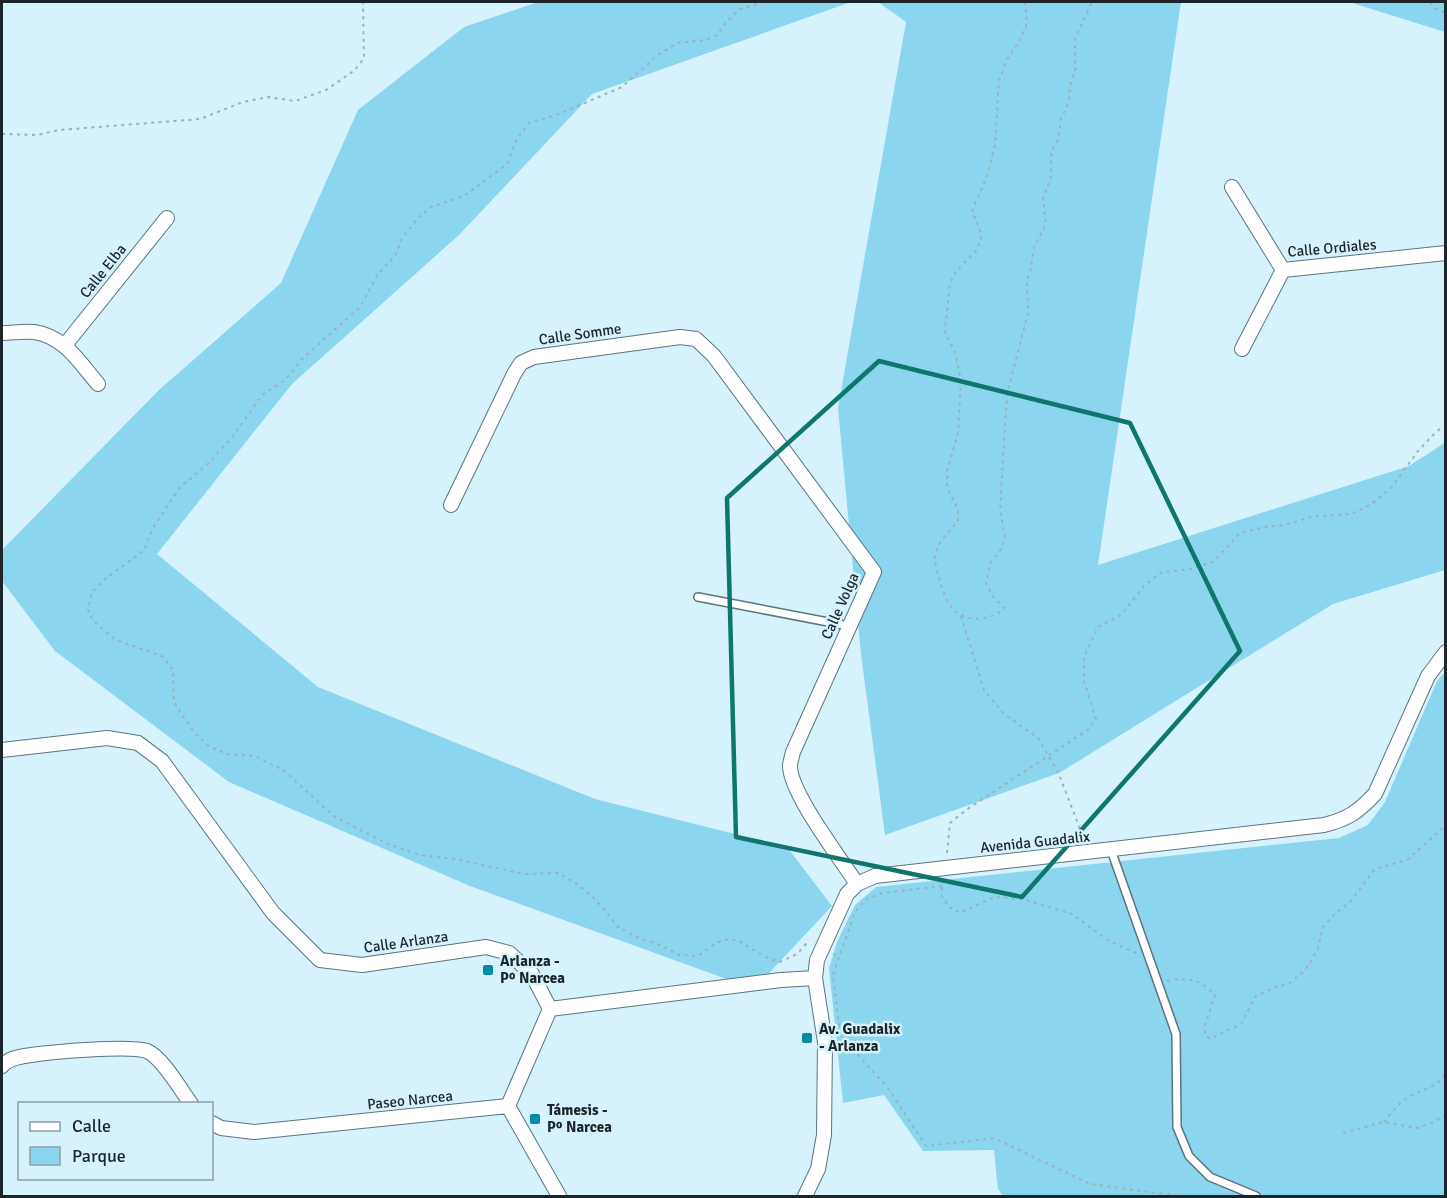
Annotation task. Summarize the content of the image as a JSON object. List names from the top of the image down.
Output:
{
  "streets": {
    "street": [
      "Calle Ordiales",
      "Calle Elba",
      "Calle Somme",
      "Calle Volga",
      "Avenida Guadalix",
      "Calle Arlanza",
      "Paseo Narcea"
    ]
  },
  "crossings": [
    ["Calle Somme", "Calle Volga"],
    ["Calle Volga", "Avenida Guadalix"]
  ],
  "places": {
    "transit": ["Arlanza - Pº Narcea", "Av. Guadalix - Arlanza", "Támesis - Pº Narcea"]
  },
  "legend": ["Calle", "Parque"]
}
